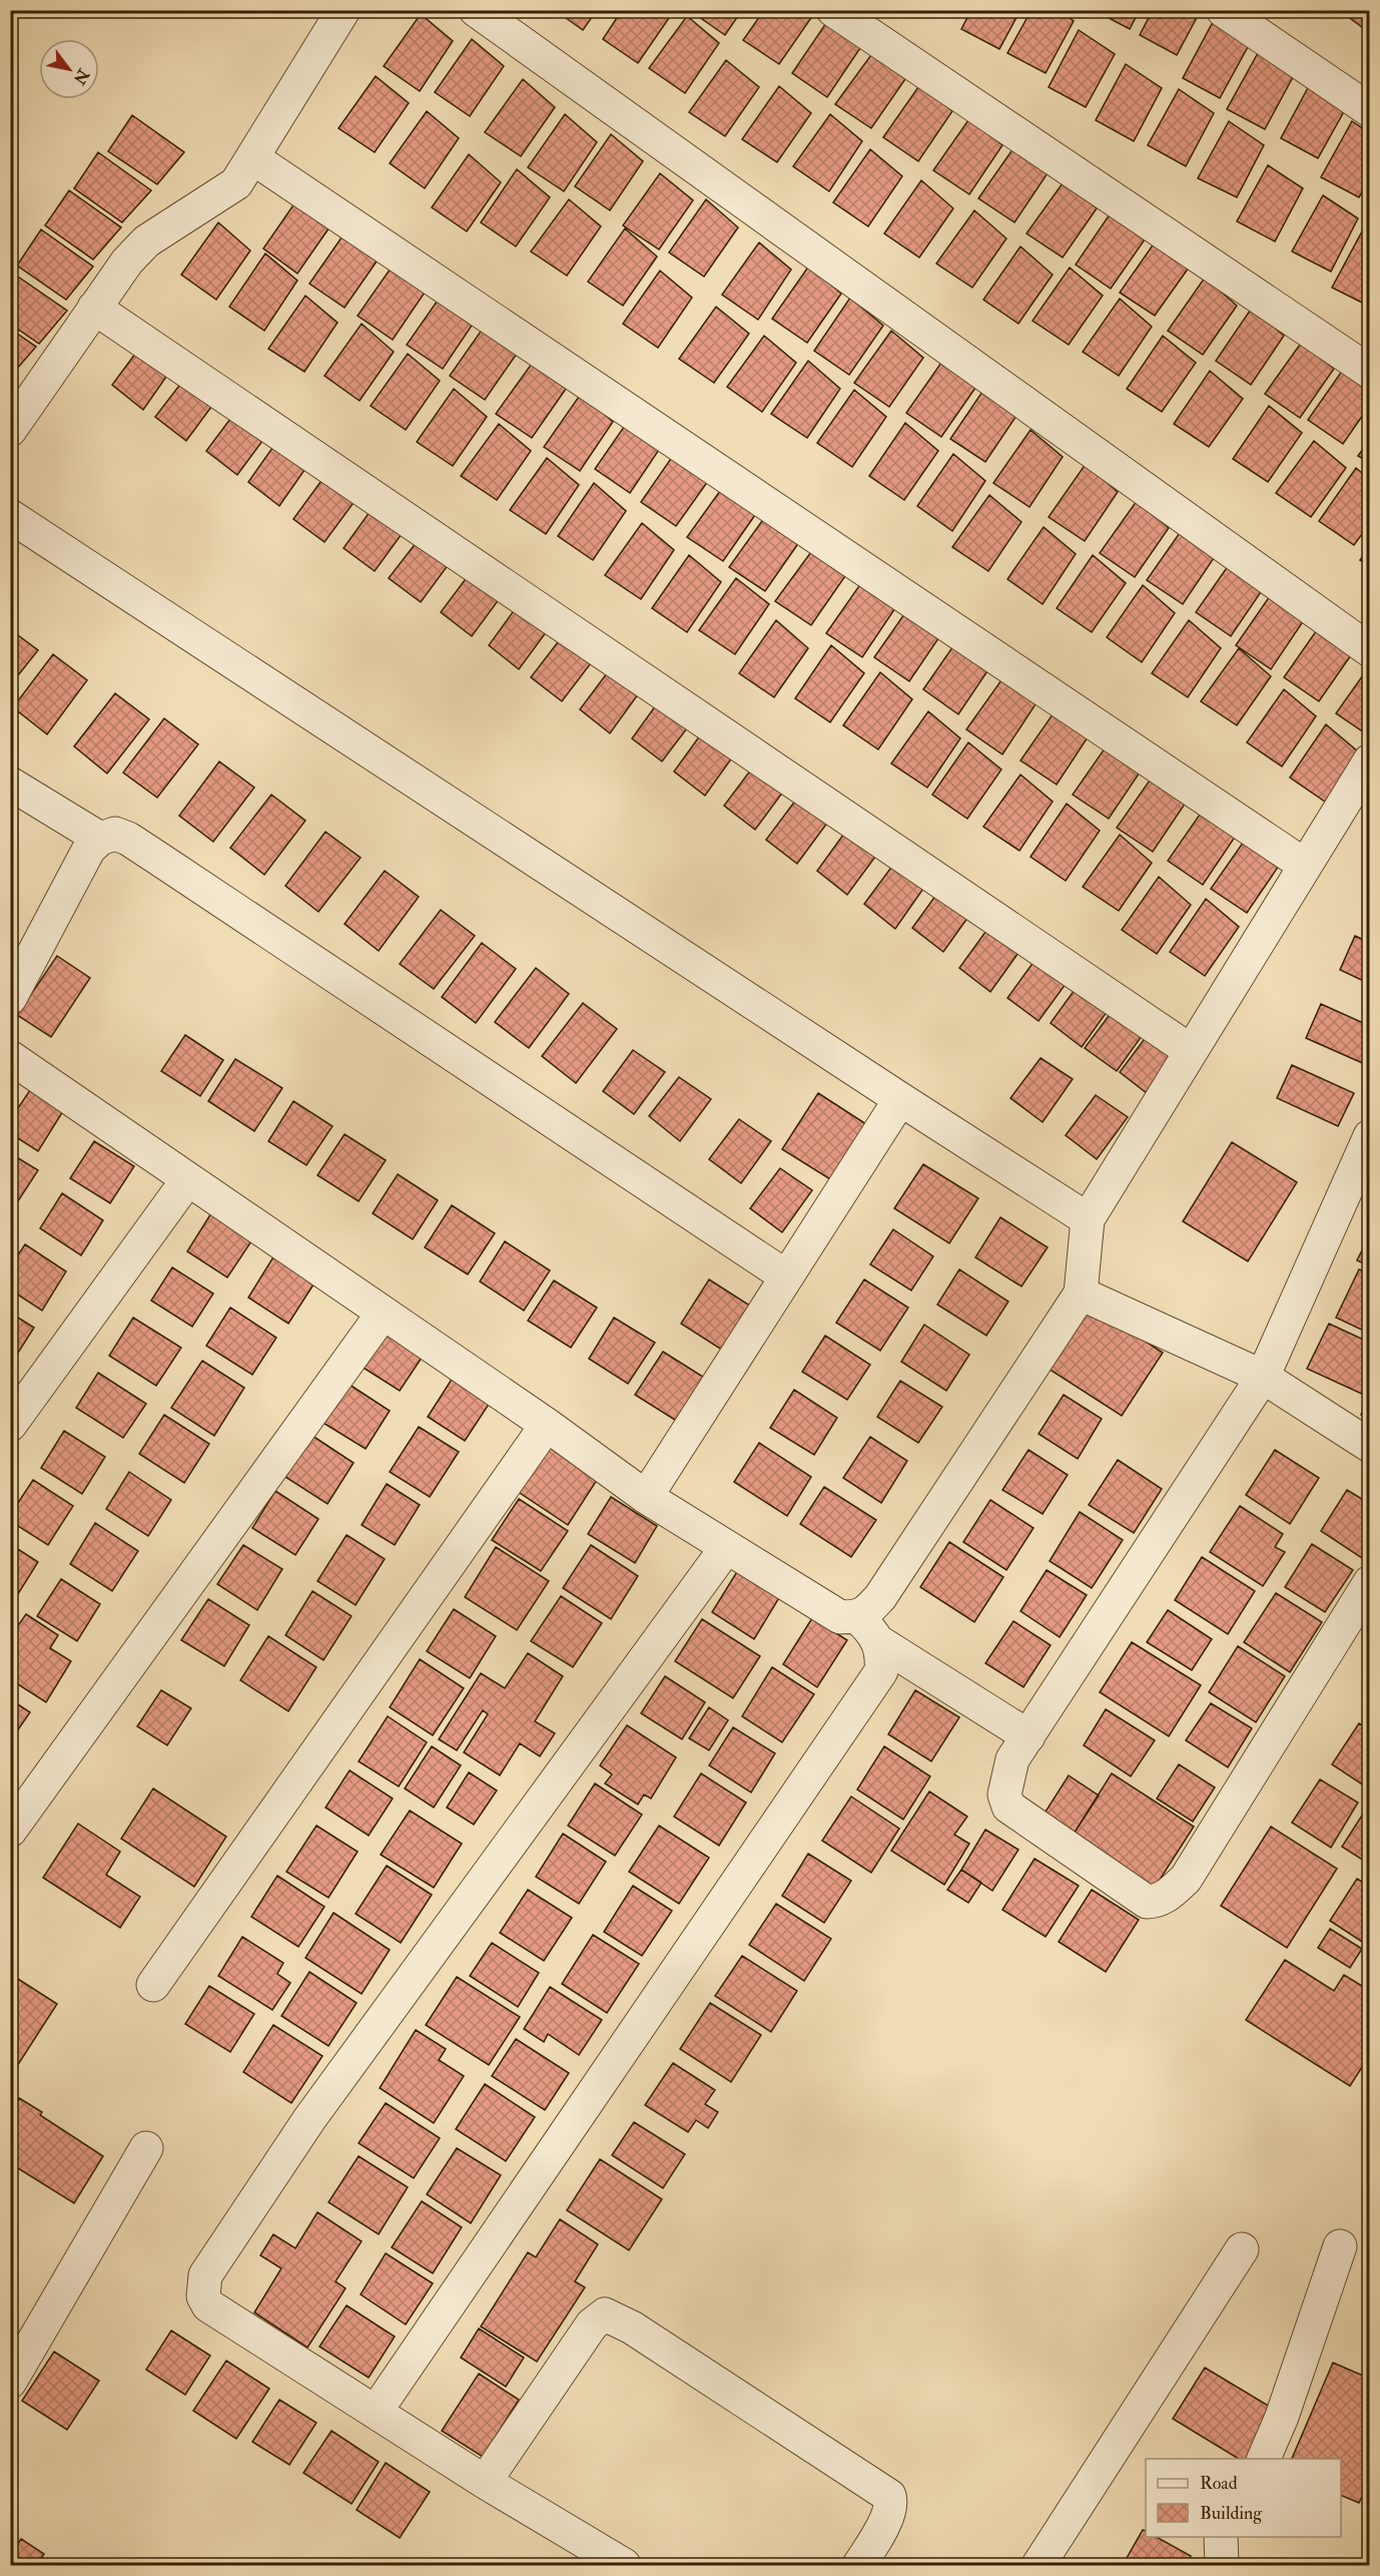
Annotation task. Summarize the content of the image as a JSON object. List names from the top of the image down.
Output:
{
  "legend": ["Road", "Building"],
  "north": "bottom right"
}
